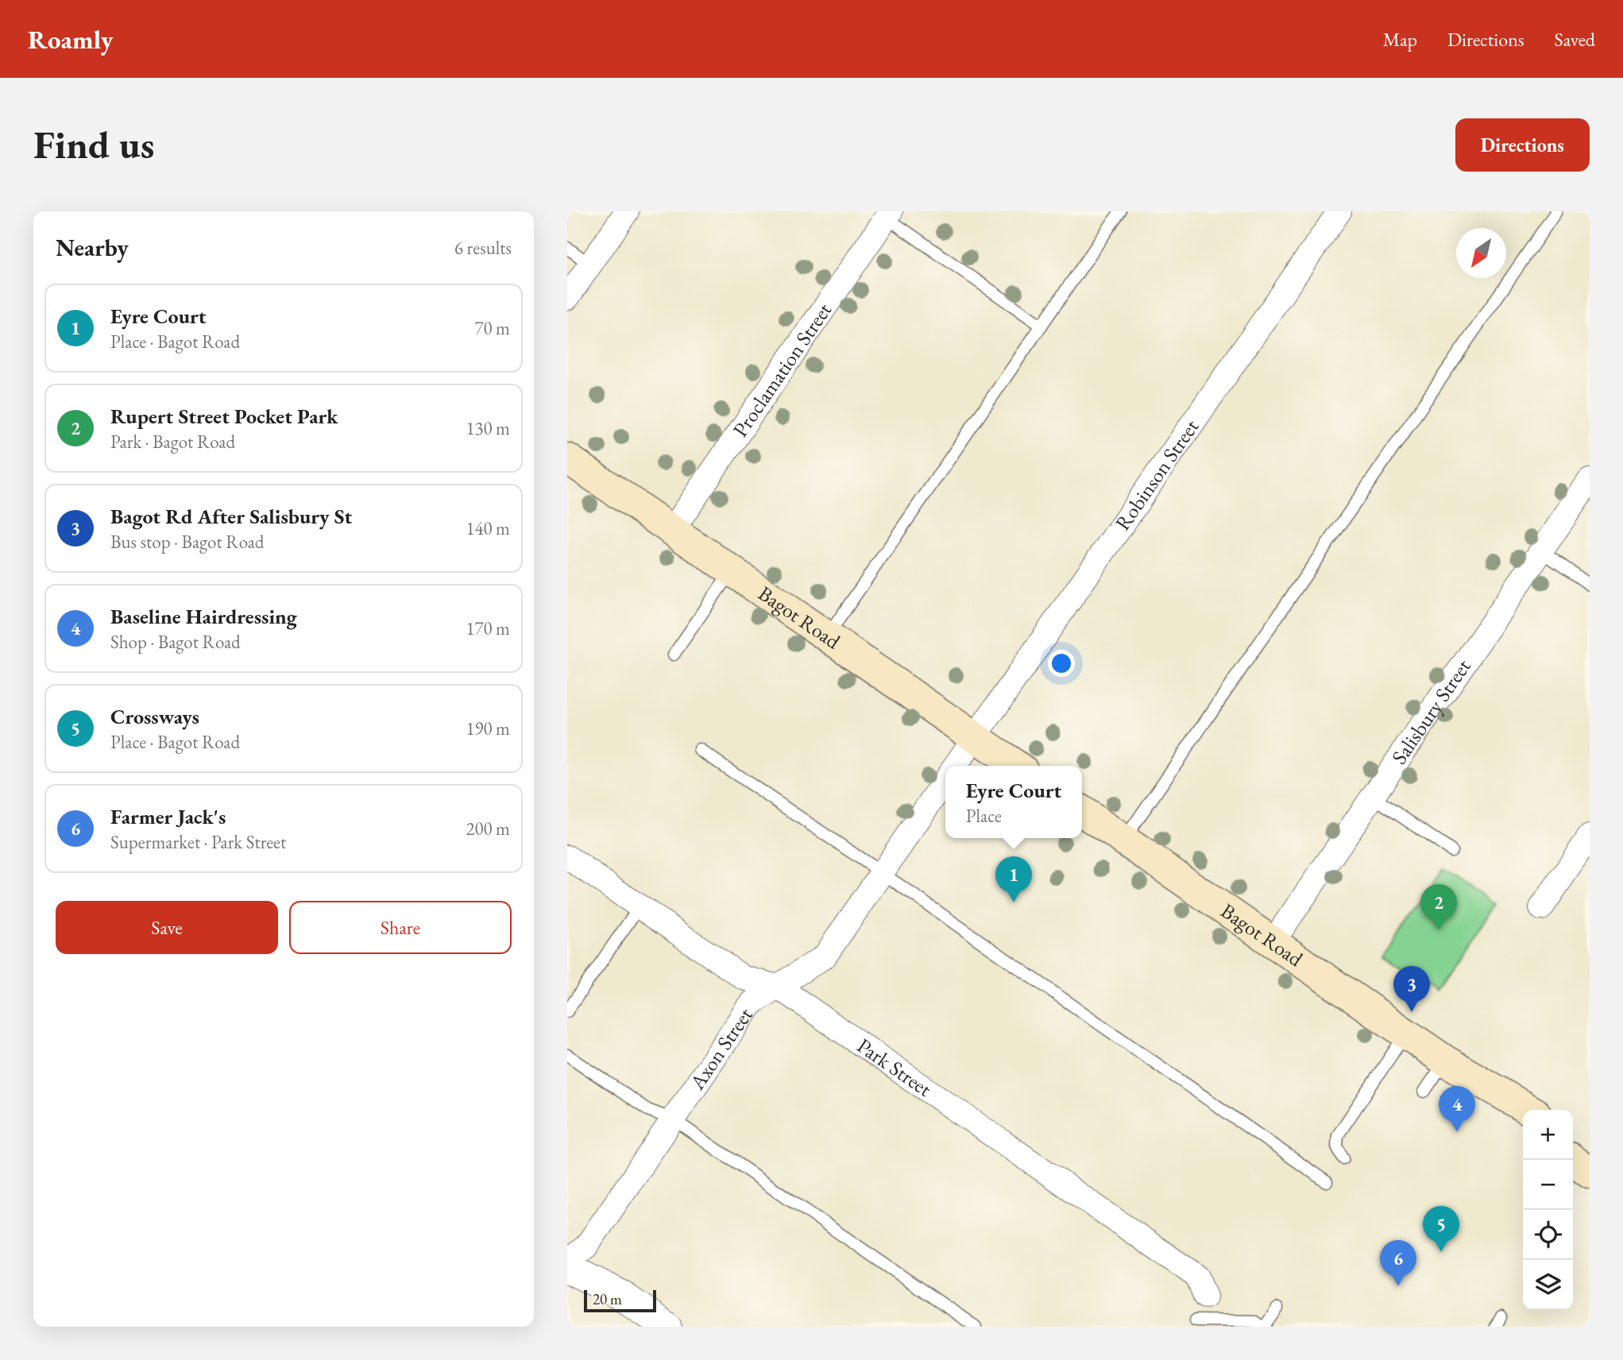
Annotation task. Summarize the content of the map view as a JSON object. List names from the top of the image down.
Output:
{
  "streets": {
    "main road": ["Bagot Road"],
    "street": [
      "Proclamation Street",
      "Robinson Street",
      "Salisbury Street",
      "Axon Street",
      "Park Street"
    ]
  },
  "crossings": [
    ["Proclamation Street", "Bagot Road"],
    ["Robinson Street", "Bagot Road"],
    ["Robinson Street", "Axon Street"],
    ["Bagot Road", "Salisbury Street"],
    ["Bagot Road", "Axon Street"],
    ["Axon Street", "Park Street"]
  ],
  "scale_bar": "20 m",
  "north": "bottom left",
  "page": {
    "header": "Roamly",
    "nav": ["Map", "Directions", "Saved"],
    "buttons": [
      "Directions",
      ["Save", "Share"]
    ],
    "title": "Find us",
    "heading": ["Nearby", "6 results"],
    "list": [
      {
        "mark": "1",
        "name": "Eyre Court",
        "note": "Place · Bagot Road",
        "value": "70 m"
      },
      {
        "mark": "2",
        "name": "Rupert Street Pocket Park",
        "note": "Park · Bagot Road",
        "value": "130 m"
      },
      {
        "mark": "3",
        "name": "Bagot Rd After Salisbury St",
        "note": "Bus stop · Bagot Road",
        "value": "140 m"
      },
      {
        "mark": "4",
        "name": "Baseline Hairdressing",
        "note": "Shop · Bagot Road",
        "value": "170 m"
      },
      {
        "mark": "5",
        "name": "Crossways",
        "note": "Place · Bagot Road",
        "value": "190 m"
      },
      {
        "mark": "6",
        "name": "Farmer Jack's",
        "note": "Supermarket · Park Street",
        "value": "200 m"
      }
    ],
    "popup": ["Eyre Court", "Place"],
    "pins": [
      "1",
      "2",
      "3",
      "4",
      "5",
      "6"
    ],
    "map_buttons": ["+", "−"],
    "scale": "20 m"
  }
}
